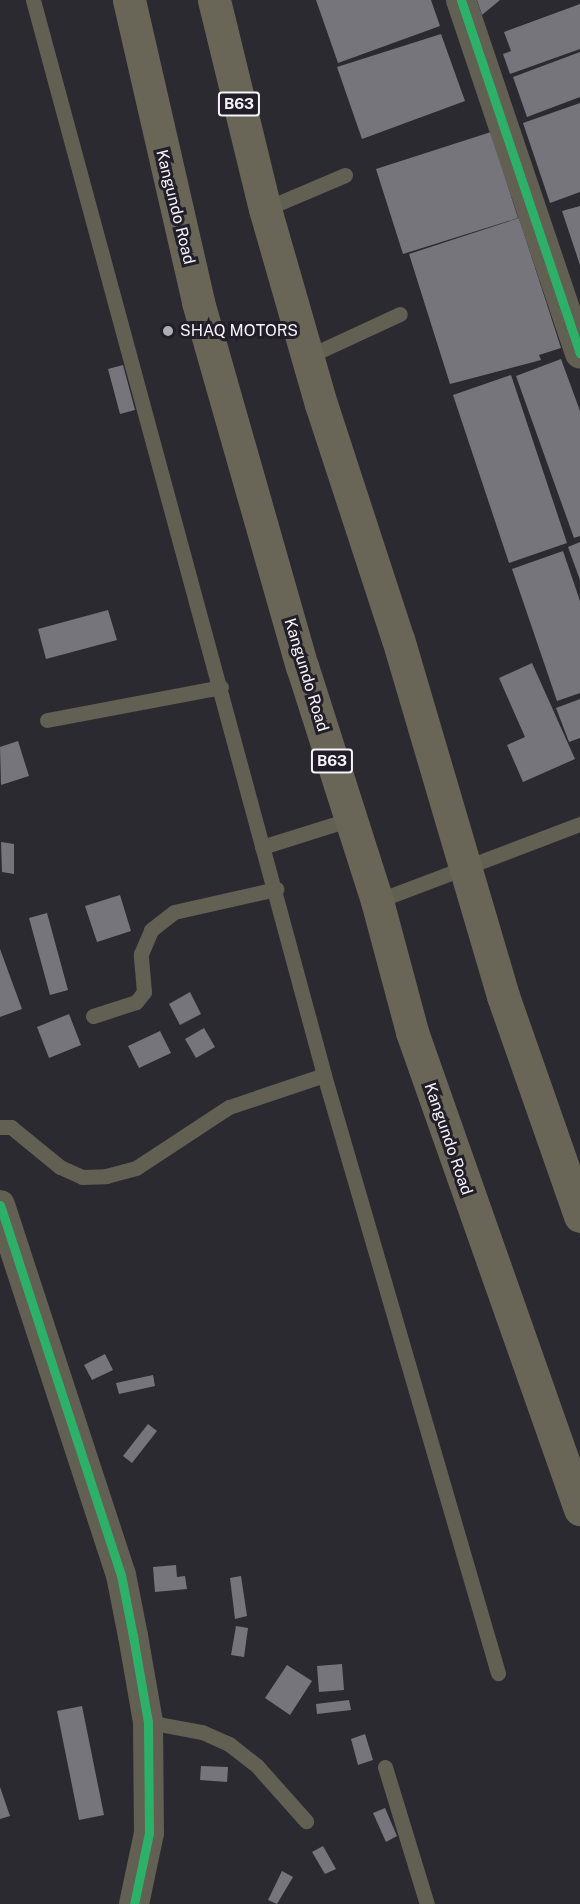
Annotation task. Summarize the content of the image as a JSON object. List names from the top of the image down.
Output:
{
  "streets": {
    "highway": ["B63", "Kangundo Road"]
  },
  "places": ["SHAQ MOTORS"]
}
